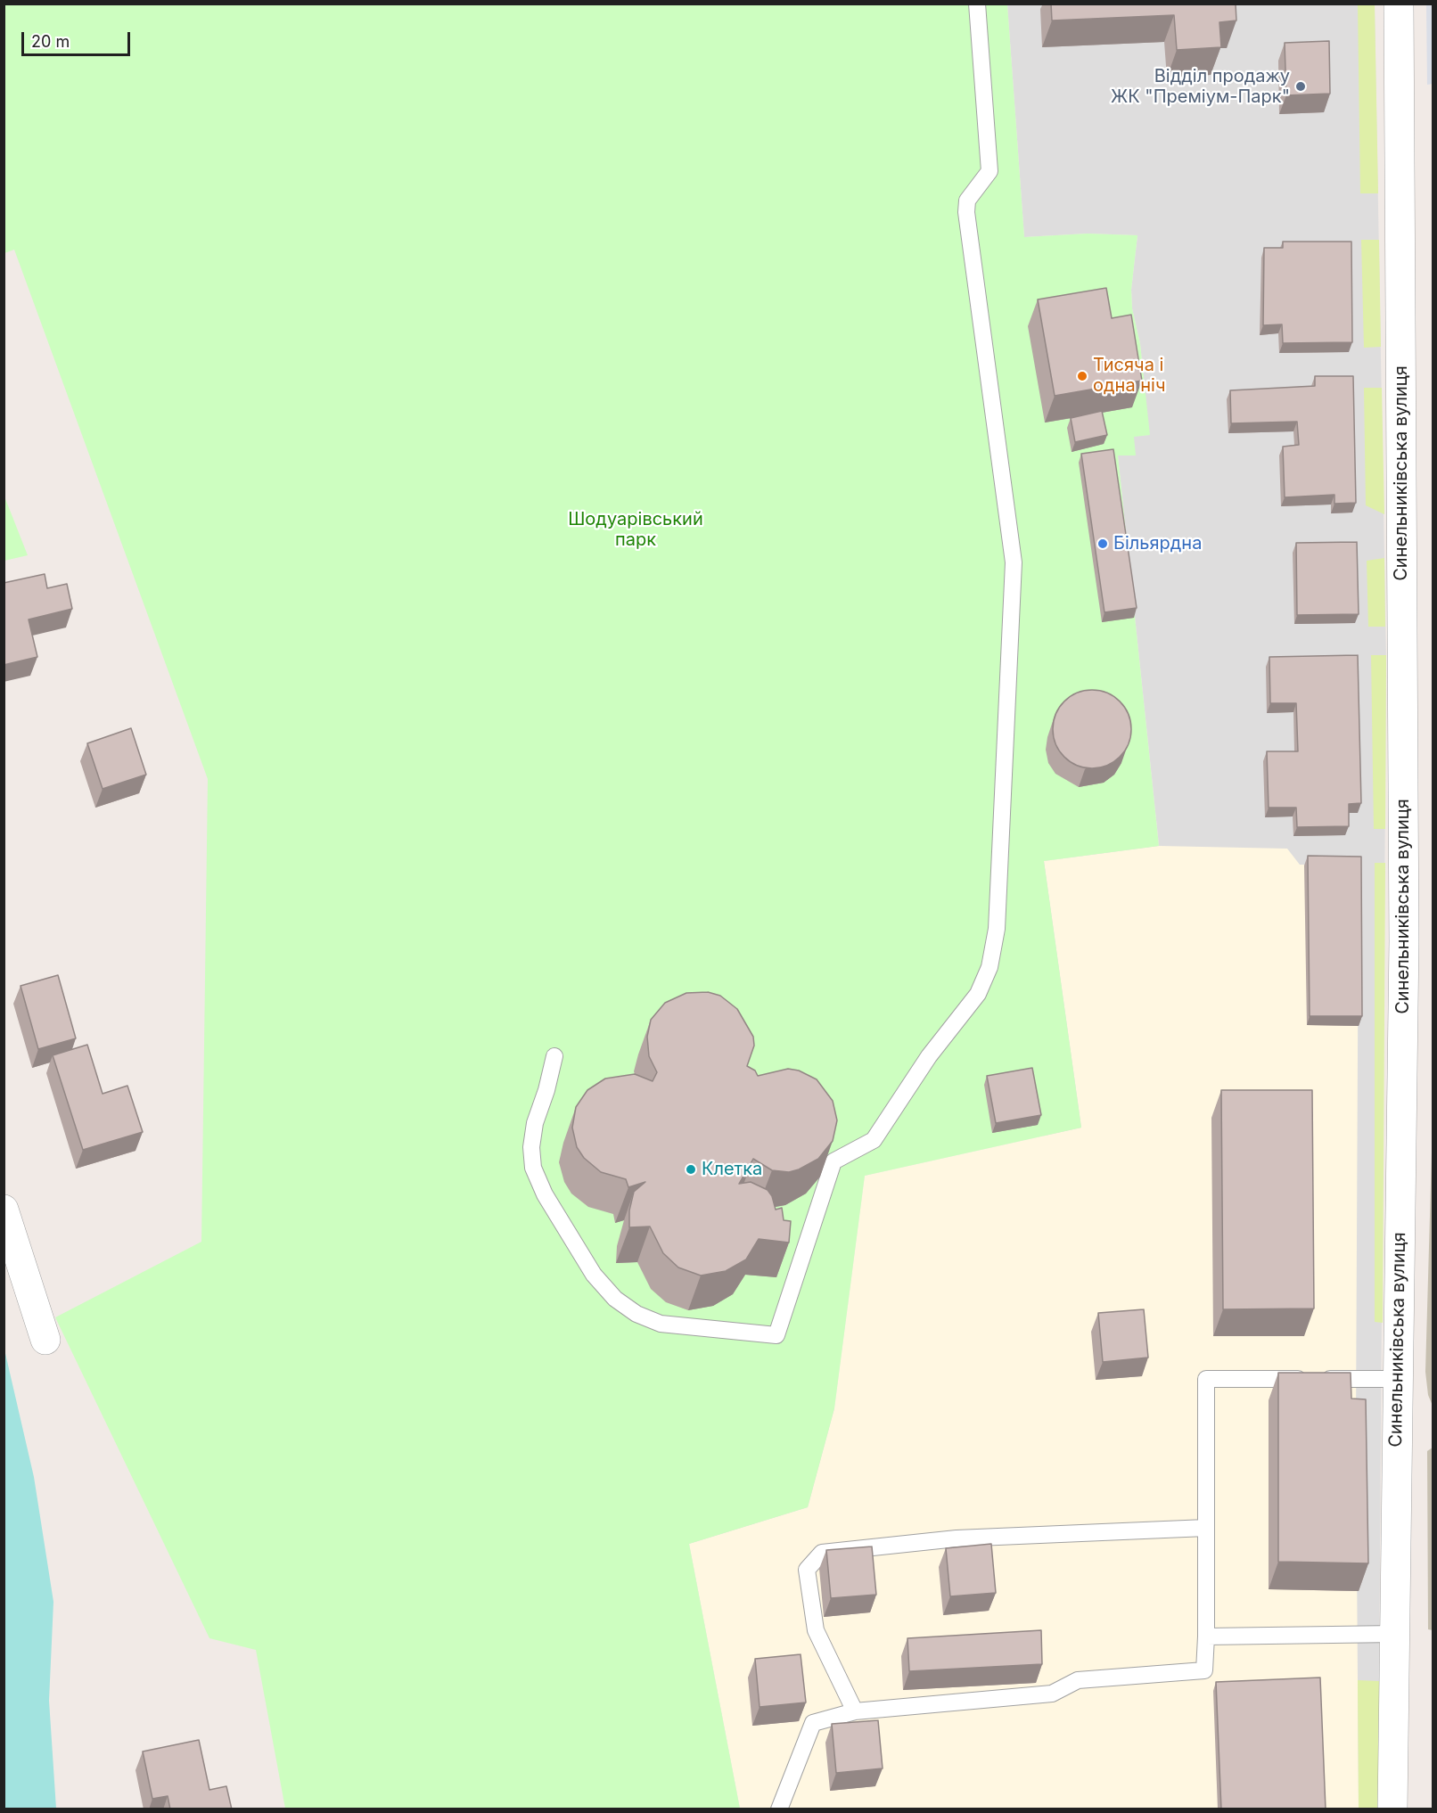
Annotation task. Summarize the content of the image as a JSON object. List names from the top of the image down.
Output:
{
  "streets": {
    "street": ["Синельниківська вулиця"]
  },
  "parks": ["Шодуарівський парк"],
  "places": [
    "Відділ продажу ЖК \"Преміум-Парк\"",
    "Тисяча і одна ніч",
    "Більярдна",
    "Клетка"
  ],
  "scale_bar": "20 m"
}
